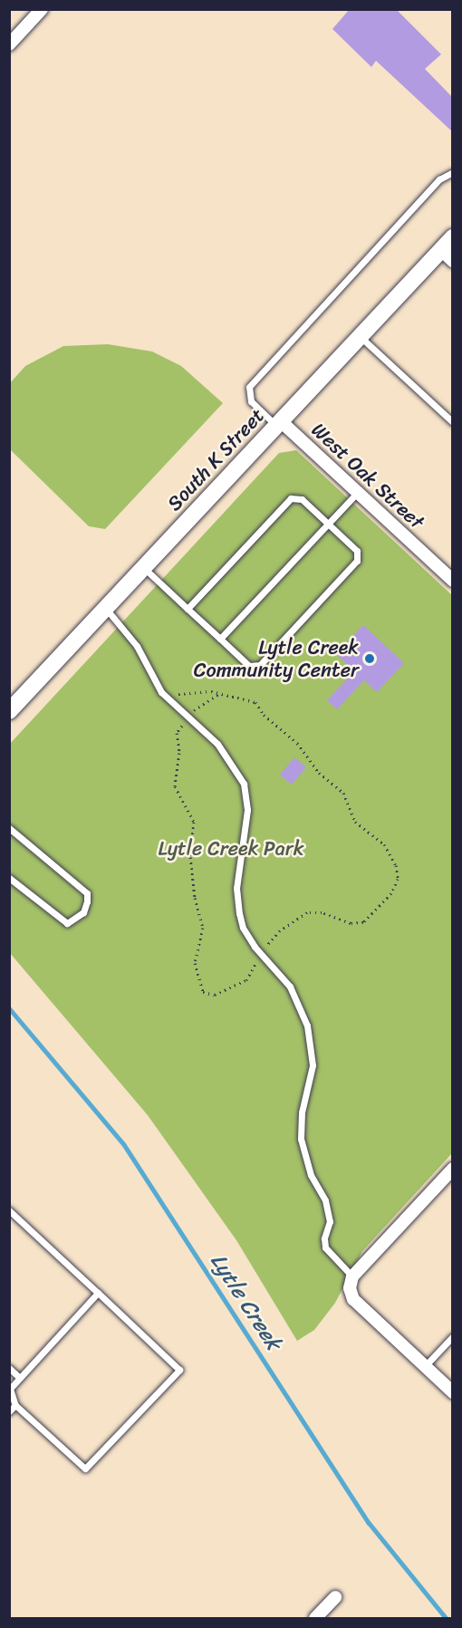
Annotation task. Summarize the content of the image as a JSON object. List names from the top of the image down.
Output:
{
  "streets": {
    "street": ["South K Street", "West Oak Street"]
  },
  "crossings": [
    ["South K Street", "West Oak Street"]
  ],
  "water": ["Lytle Creek"],
  "parks": ["Lytle Creek Park"],
  "places": ["Lytle Creek Community Center"]
}
